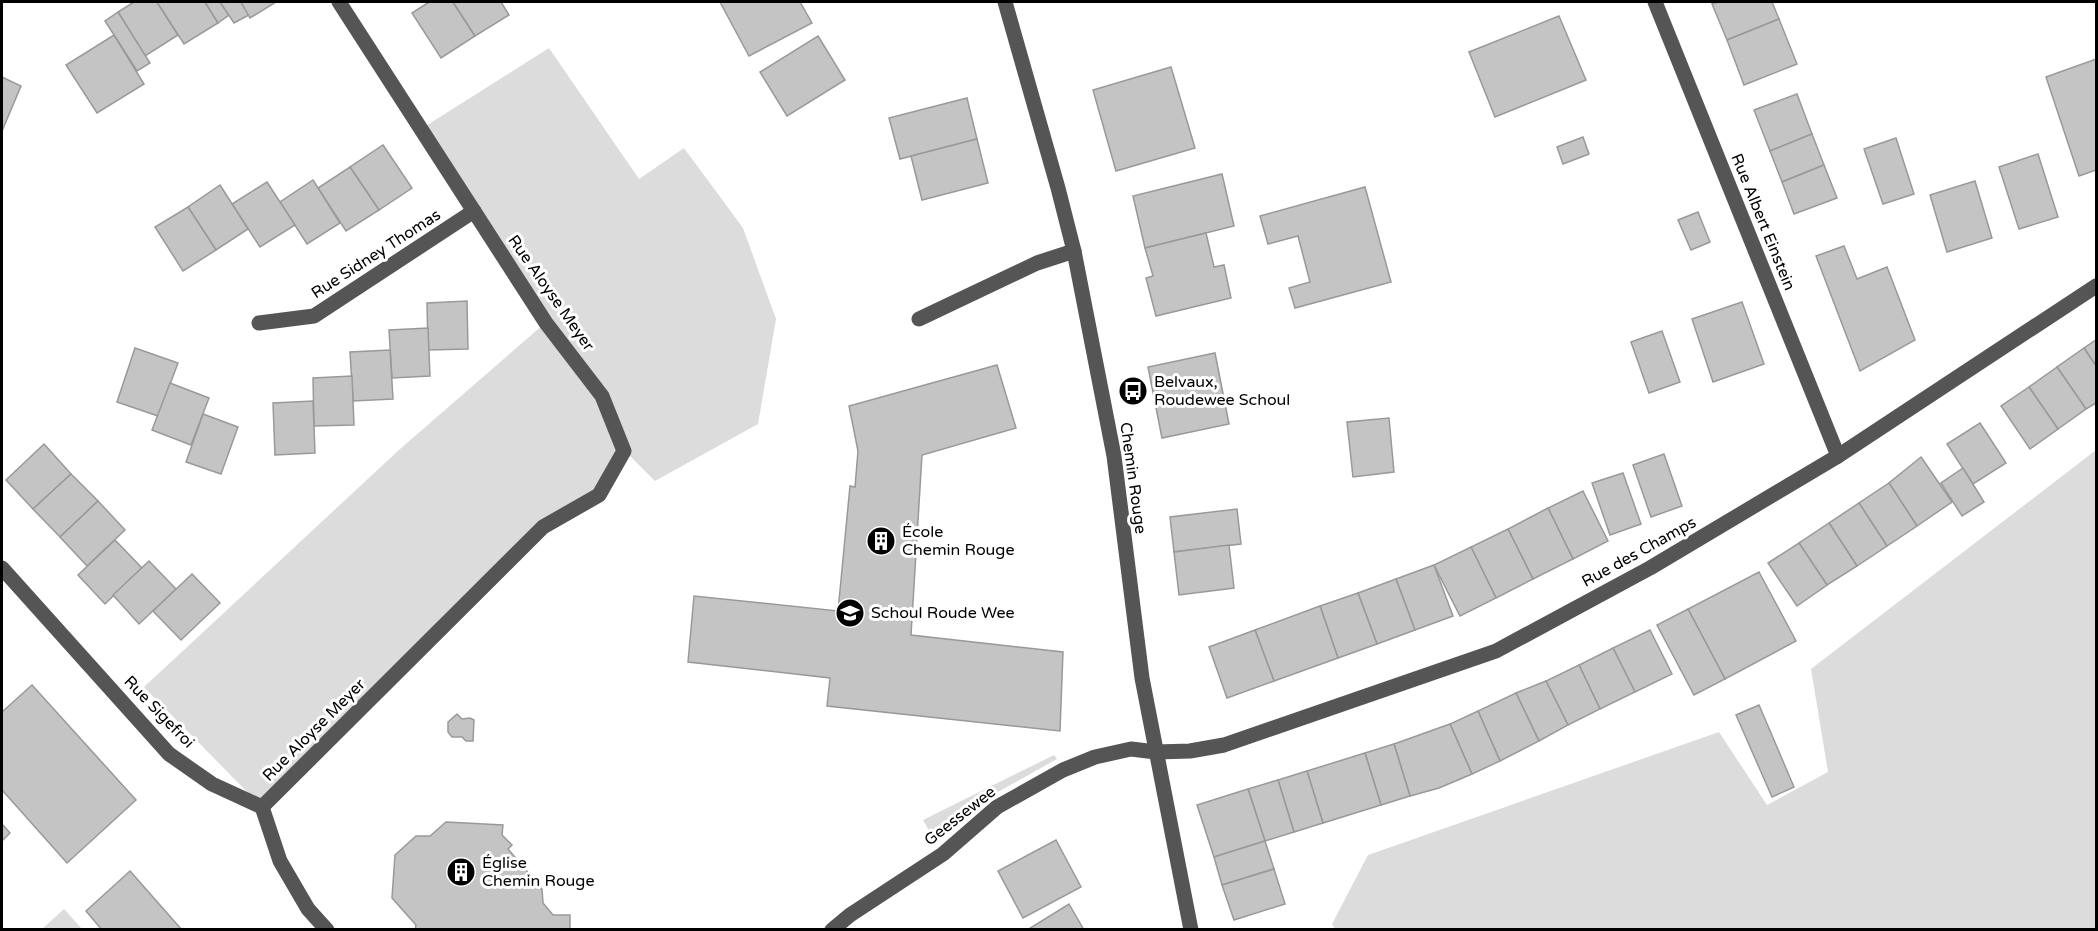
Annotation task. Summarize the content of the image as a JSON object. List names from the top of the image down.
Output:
{
  "streets": {
    "street": [
      "Rue Albert Einstein",
      "Rue Sidney Thomas",
      "Rue Aloyse Meyer",
      "Chemin Rouge",
      "Rue des Champs",
      "Rue Sigefroi",
      "Geessewee"
    ]
  },
  "crossings": [
    ["Rue Albert Einstein", "Rue des Champs"],
    ["Rue Sidney Thomas", "Rue Aloyse Meyer"],
    ["Rue Aloyse Meyer", "Rue Sigefroi"],
    ["Chemin Rouge", "Rue des Champs"],
    ["Chemin Rouge", "Geessewee"],
    ["Rue des Champs", "Geessewee"]
  ],
  "places": {
    "bus stop": ["Belvaux, Roudewee Schoul"],
    "building": ["École Chemin Rouge", "Église Chemin Rouge"],
    "school or university": ["Schoul Roude Wee"]
  }
}
